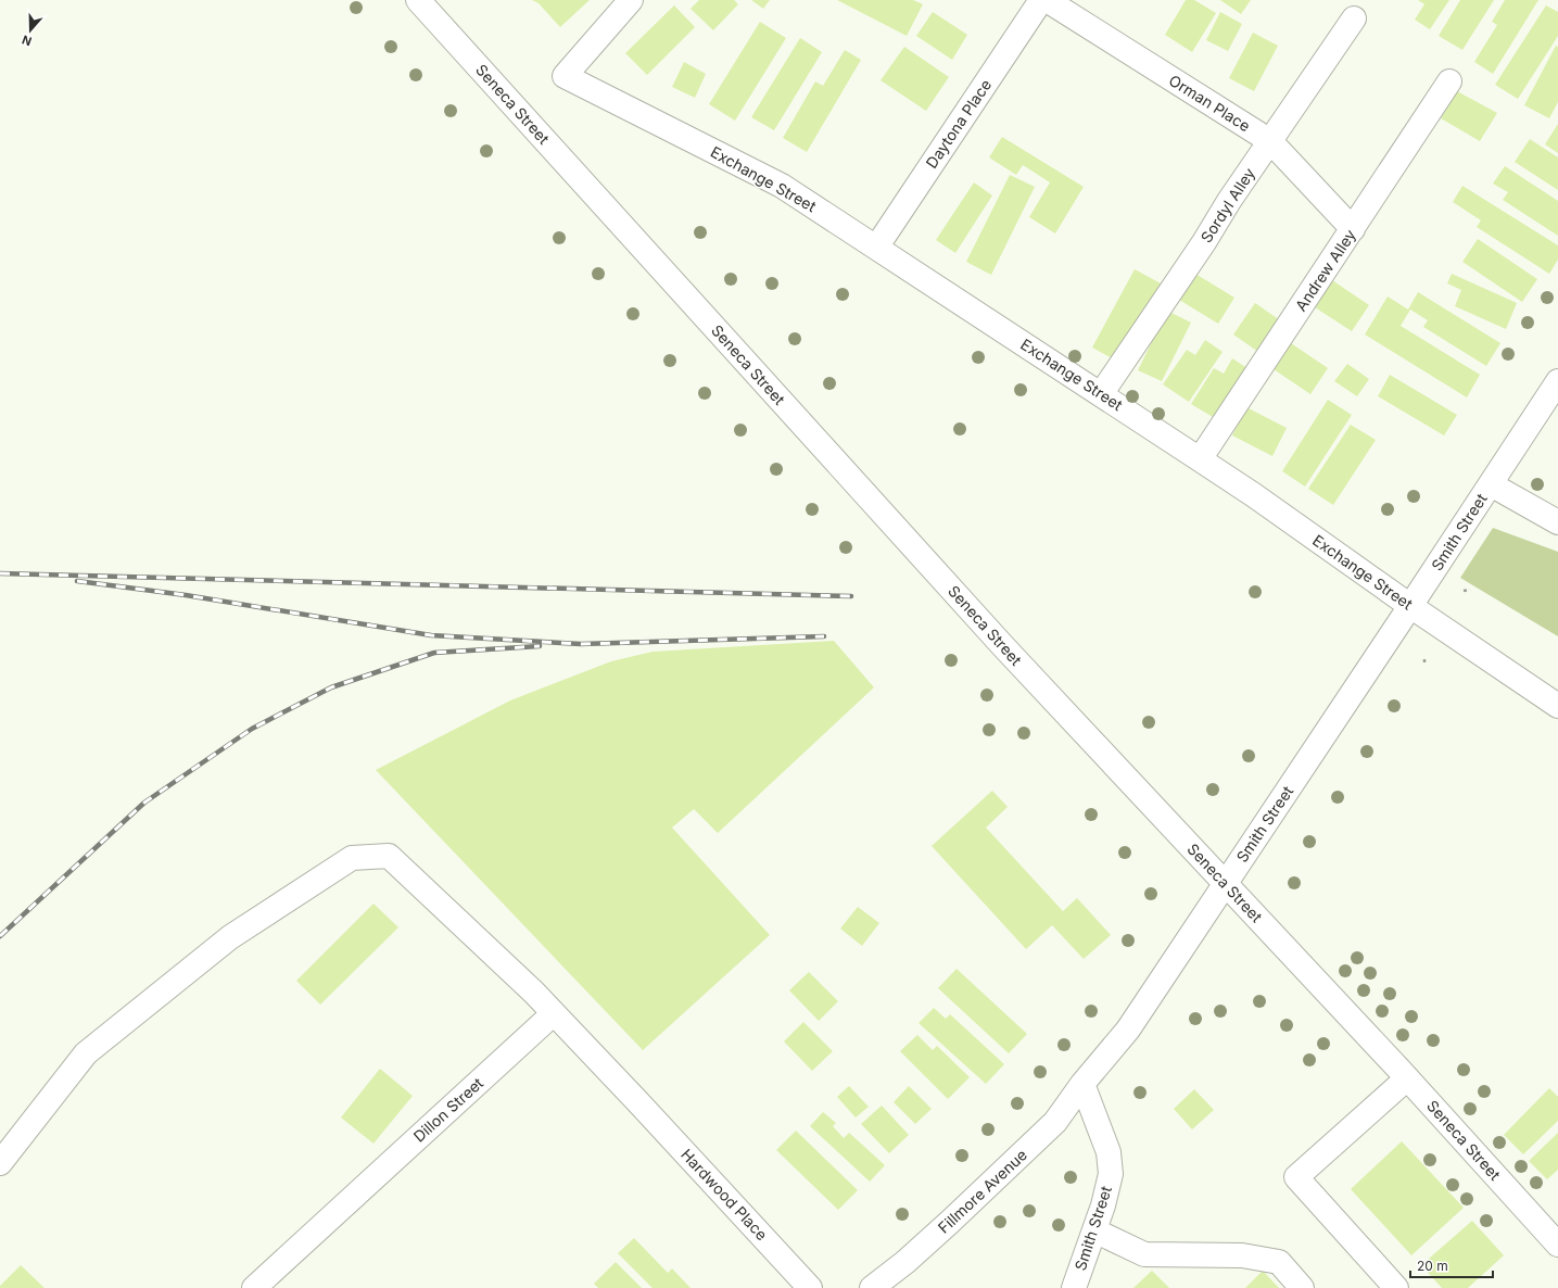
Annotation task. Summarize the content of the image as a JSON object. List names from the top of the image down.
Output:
{
  "streets": {
    "street": [
      "Orman Place",
      "Seneca Street",
      "Daytona Place",
      "Exchange Street",
      "Sordyl Alley",
      "Andrew Alley",
      "Smith Street",
      "Dillon Street",
      "Fillmore Avenue",
      "Hardwood Place"
    ]
  },
  "crossings": [
    ["Orman Place", "Sordyl Alley"],
    ["Orman Place", "Andrew Alley"],
    ["Seneca Street", "Smith Street"],
    ["Daytona Place", "Exchange Street"],
    ["Exchange Street", "Sordyl Alley"],
    ["Exchange Street", "Andrew Alley"],
    ["Exchange Street", "Smith Street"],
    ["Smith Street", "Fillmore Avenue"],
    ["Dillon Street", "Hardwood Place"]
  ],
  "scale_bar": "20 m",
  "north": "bottom"
}
